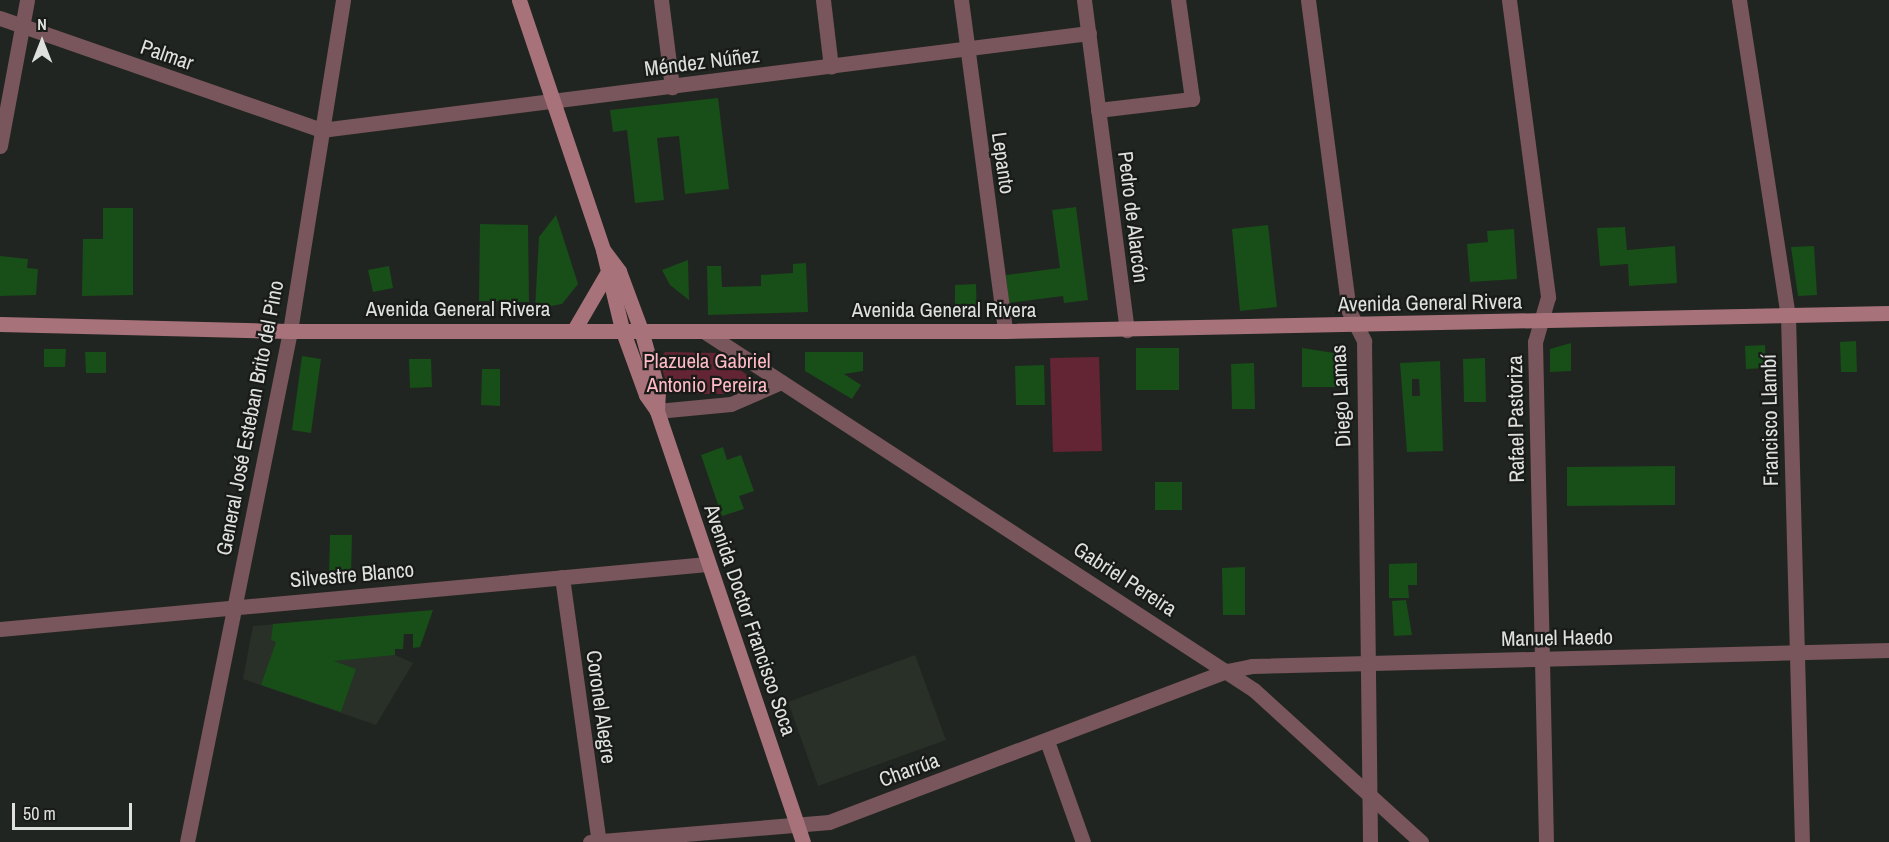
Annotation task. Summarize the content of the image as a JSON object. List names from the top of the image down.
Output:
{
  "streets": {
    "main road": ["Avenida General Rivera", "Avenida Doctor Francisco Soca"],
    "street": [
      "Palmar",
      "Méndez Núñez",
      "Lepanto",
      "Pedro de Alarcón",
      "Diego Lamas",
      "General José Esteban Brito del Pino",
      "Rafael Pastoriza",
      "Francisco Llambí",
      "Silvestre Blanco",
      "Gabriel Pereira",
      "Manuel Haedo",
      "Coronel Alegre",
      "Charrúa"
    ]
  },
  "crossings": [
    ["Palmar", "Méndez Núñez"],
    ["Palmar", "General José Esteban Brito del Pino"],
    ["Méndez Núñez", "Lepanto"],
    ["Méndez Núñez", "Pedro de Alarcón"],
    ["Méndez Núñez", "General José Esteban Brito del Pino"],
    ["Méndez Núñez", "Avenida Doctor Francisco Soca"],
    ["Lepanto", "Avenida General Rivera"],
    ["Pedro de Alarcón", "Avenida General Rivera"],
    ["Avenida General Rivera", "Diego Lamas"],
    ["Avenida General Rivera", "General José Esteban Brito del Pino"],
    ["Avenida General Rivera", "Rafael Pastoriza"],
    ["Avenida General Rivera", "Francisco Llambí"],
    ["Avenida General Rivera", "Gabriel Pereira"],
    ["Avenida General Rivera", "Avenida Doctor Francisco Soca"],
    ["Diego Lamas", "Gabriel Pereira"],
    ["Diego Lamas", "Manuel Haedo"],
    ["General José Esteban Brito del Pino", "Silvestre Blanco"],
    ["Rafael Pastoriza", "Manuel Haedo"],
    ["Francisco Llambí", "Manuel Haedo"],
    ["Silvestre Blanco", "Avenida Doctor Francisco Soca"],
    ["Silvestre Blanco", "Coronel Alegre"],
    ["Gabriel Pereira", "Manuel Haedo"],
    ["Gabriel Pereira", "Charrúa"],
    ["Avenida Doctor Francisco Soca", "Charrúa"],
    ["Manuel Haedo", "Charrúa"],
    ["Coronel Alegre", "Charrúa"]
  ],
  "parks": ["Plazuela Gabriel Antonio Pereira"],
  "scale_bar": "50 m",
  "north": "top"
}
